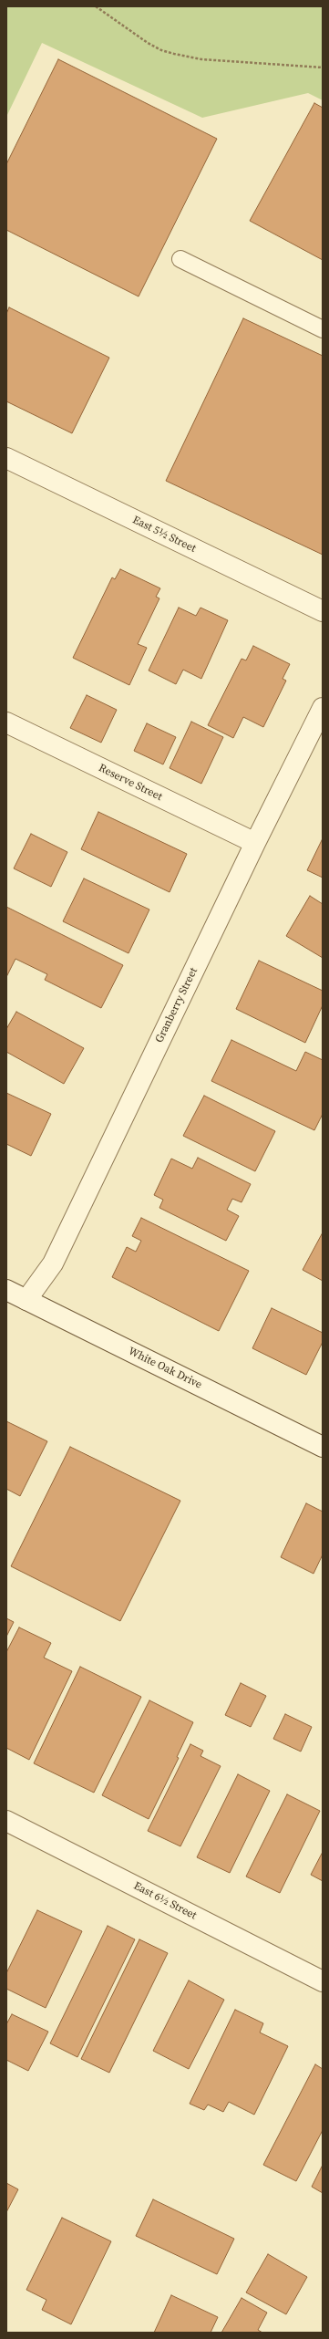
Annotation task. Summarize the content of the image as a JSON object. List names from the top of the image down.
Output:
{
  "streets": {
    "street": [
      "East 5½ Street",
      "Reserve Street",
      "Granberry Street",
      "White Oak Drive",
      "East 6½ Street"
    ]
  },
  "crossings": [
    ["Reserve Street", "Granberry Street"],
    ["Granberry Street", "White Oak Drive"]
  ]
}
